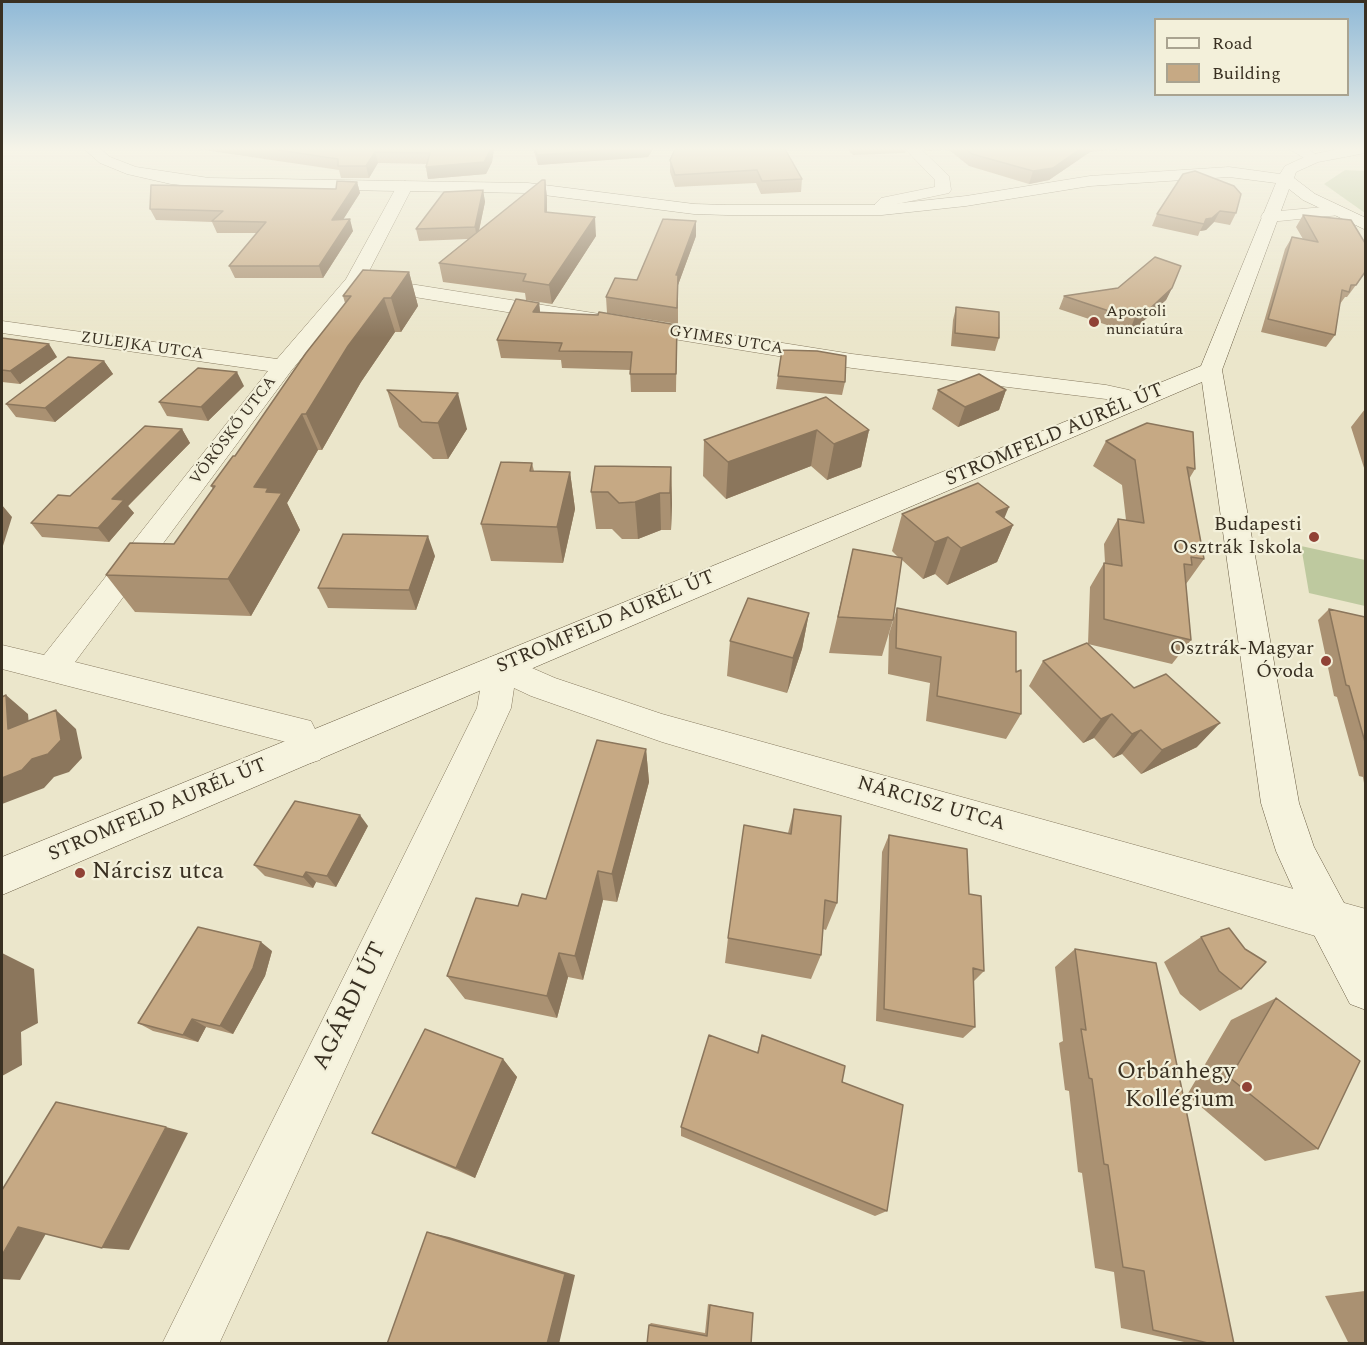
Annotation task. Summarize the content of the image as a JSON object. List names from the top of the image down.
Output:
{
  "streets": {
    "street": [
      "GYIMES UTCA",
      "ZULEJKA UTCA",
      "VÖRÖSKŐ UTCA",
      "STROMFELD AURÉL ÚT",
      "NÁRCISZ UTCA",
      "AGÁRDI ÚT"
    ]
  },
  "crossings": [
    ["GYIMES UTCA", "VÖRÖSKŐ UTCA"],
    ["GYIMES UTCA", "STROMFELD AURÉL ÚT"],
    ["ZULEJKA UTCA", "VÖRÖSKŐ UTCA"],
    ["STROMFELD AURÉL ÚT", "NÁRCISZ UTCA"],
    ["STROMFELD AURÉL ÚT", "AGÁRDI ÚT"],
    ["NÁRCISZ UTCA", "AGÁRDI ÚT"]
  ],
  "places": [
    "Apostoli nunciatúra",
    "Budapesti Osztrák Iskola",
    "Osztrák-Magyar Óvoda",
    "Nárcisz utca",
    "Orbánhegy Kollégium"
  ],
  "legend": ["Road", "Building"]
}
